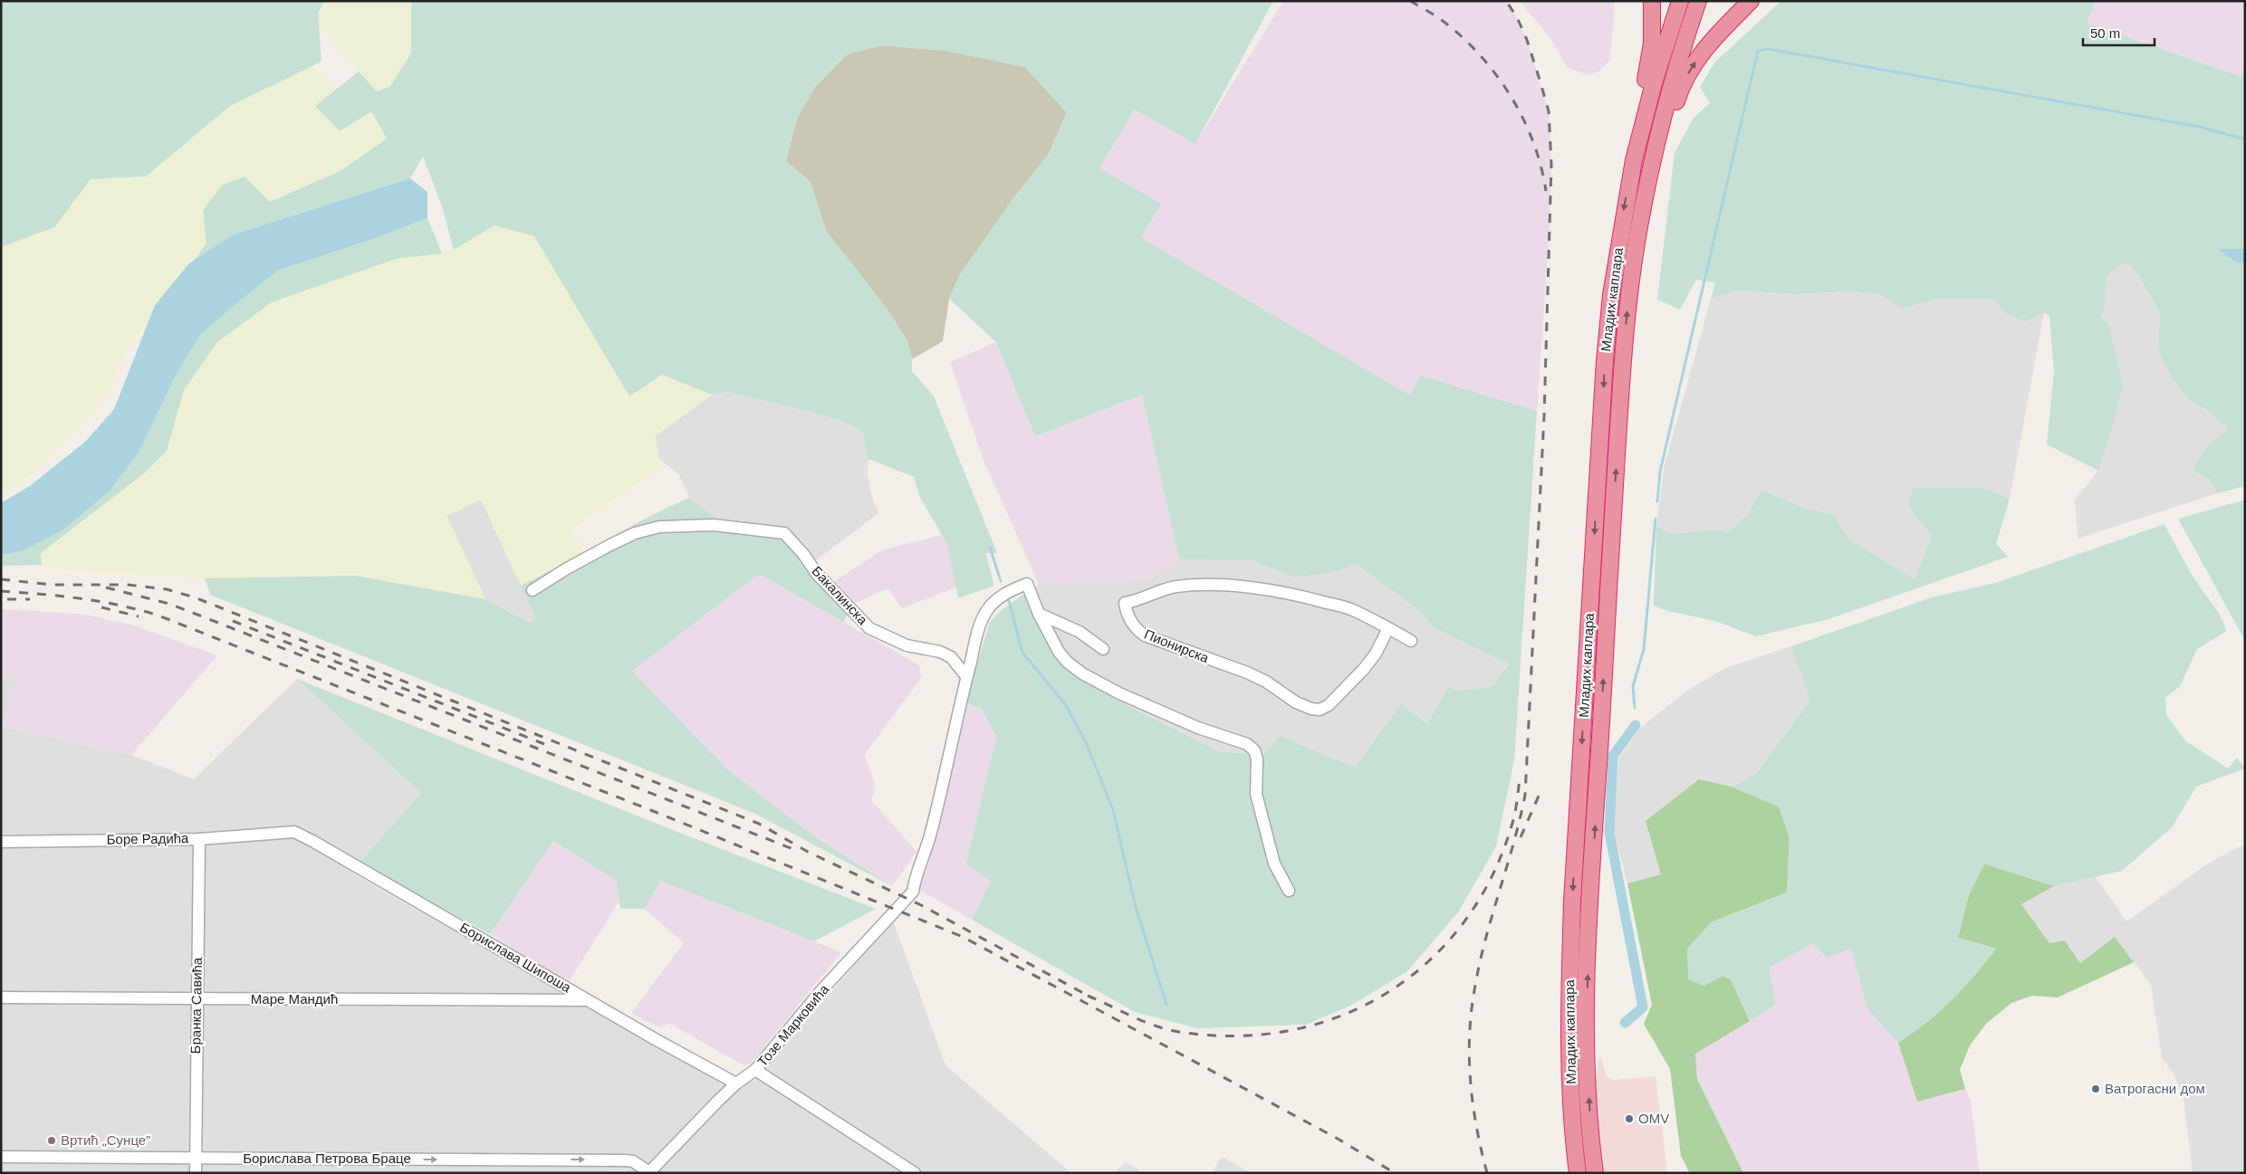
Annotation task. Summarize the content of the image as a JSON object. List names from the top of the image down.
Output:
{
  "streets": {
    "highway": ["Младих каплара"],
    "street": [
      "Бакалинска",
      "Пионирска",
      "Боре Радића",
      "Борислава Шипоша",
      "Маре Мандић",
      "Бранка Савића",
      "Тозе Марковића",
      "Борислава Петрова Браце"
    ]
  },
  "crossings": [
    ["Бакалинска", "Тозе Марковића"],
    ["Боре Радића", "Борислава Шипоша"],
    ["Боре Радића", "Бранка Савића"],
    ["Борислава Шипоша", "Маре Мандић"],
    ["Борислава Шипоша", "Тозе Марковића"],
    ["Маре Мандић", "Бранка Савића"],
    ["Бранка Савића", "Борислава Петрова Браце"],
    ["Тозе Марковића", "Борислава Петрова Браце"]
  ],
  "one_way": ["Борислава Петрова Браце"],
  "places": ["Ватрогасни дом", "OMV", "Вртић „Сунце”"],
  "scale_bar": "50 m"
}
